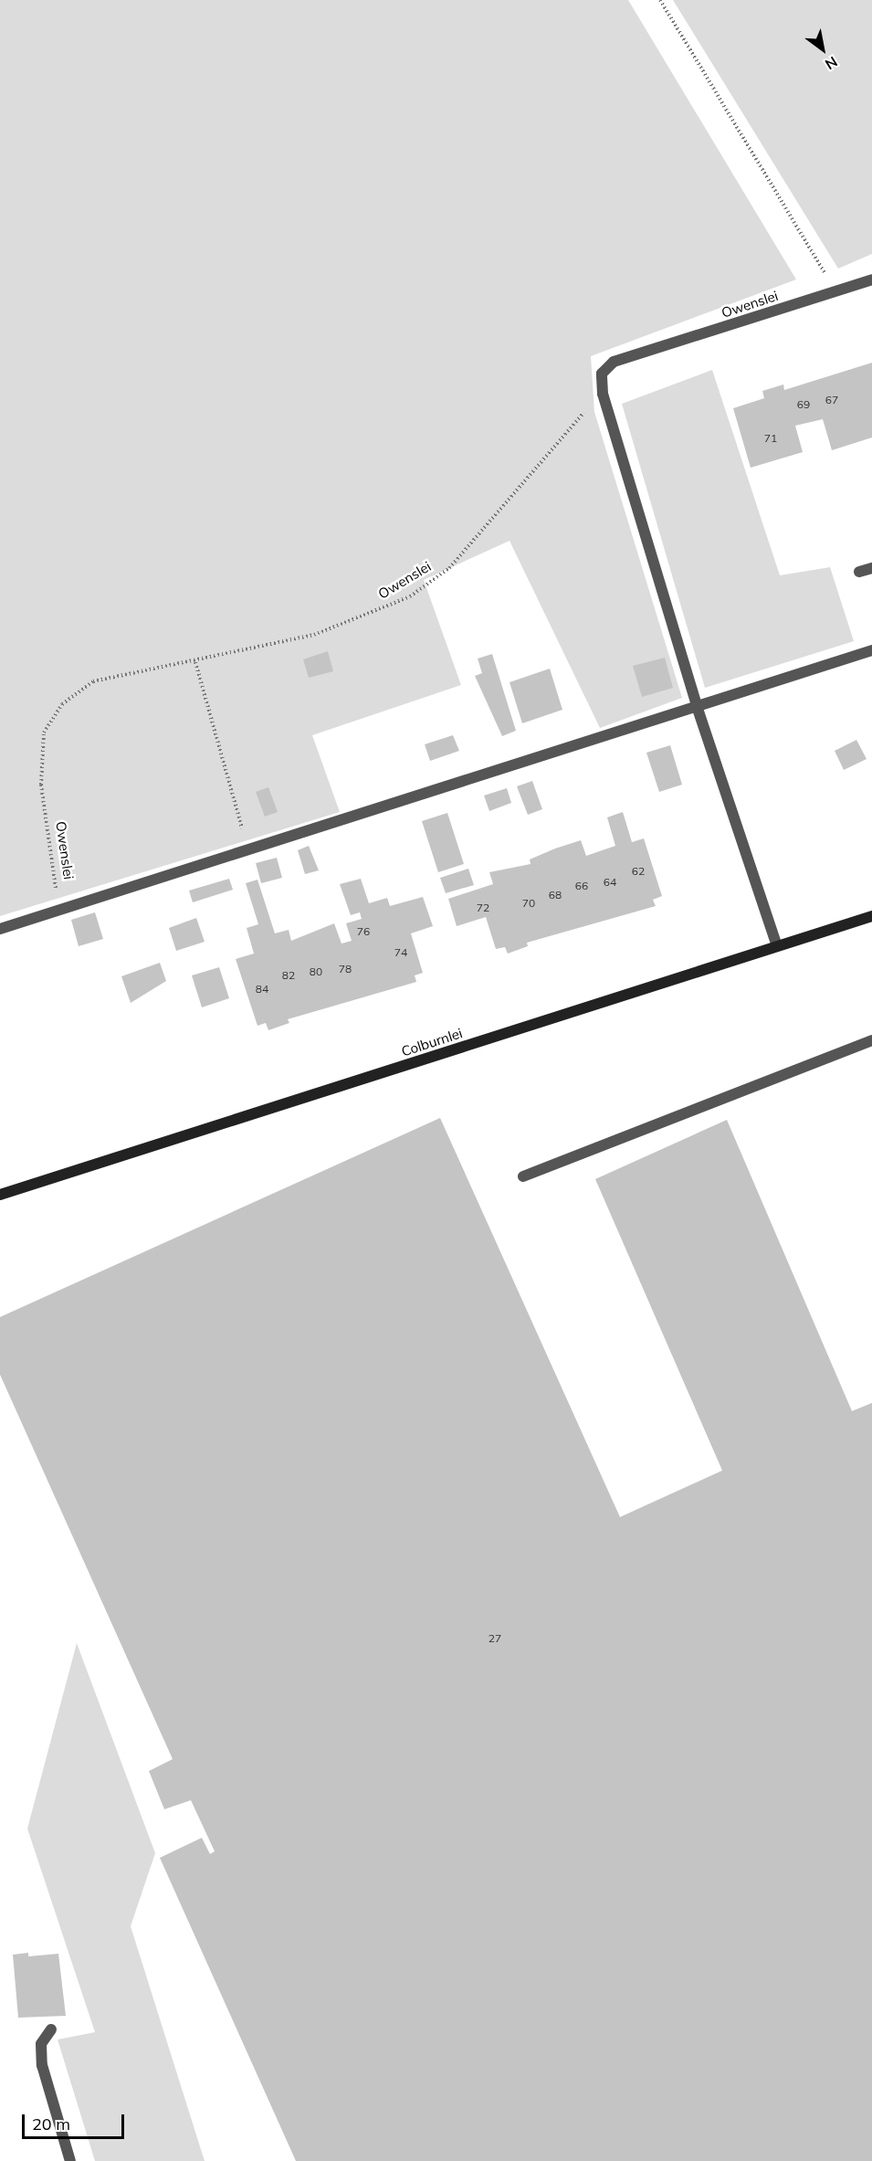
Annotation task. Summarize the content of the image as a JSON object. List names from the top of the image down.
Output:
{
  "streets": {
    "street": ["Owenslei", "Colburnlei"]
  },
  "house_numbers": [
    "67",
    "69",
    "71",
    "62",
    "64",
    "66",
    "68",
    "70",
    "72",
    "76",
    "74",
    "78",
    "80",
    "82",
    "84",
    "27"
  ],
  "scale_bar": "20 m",
  "north": "bottom right"
}
